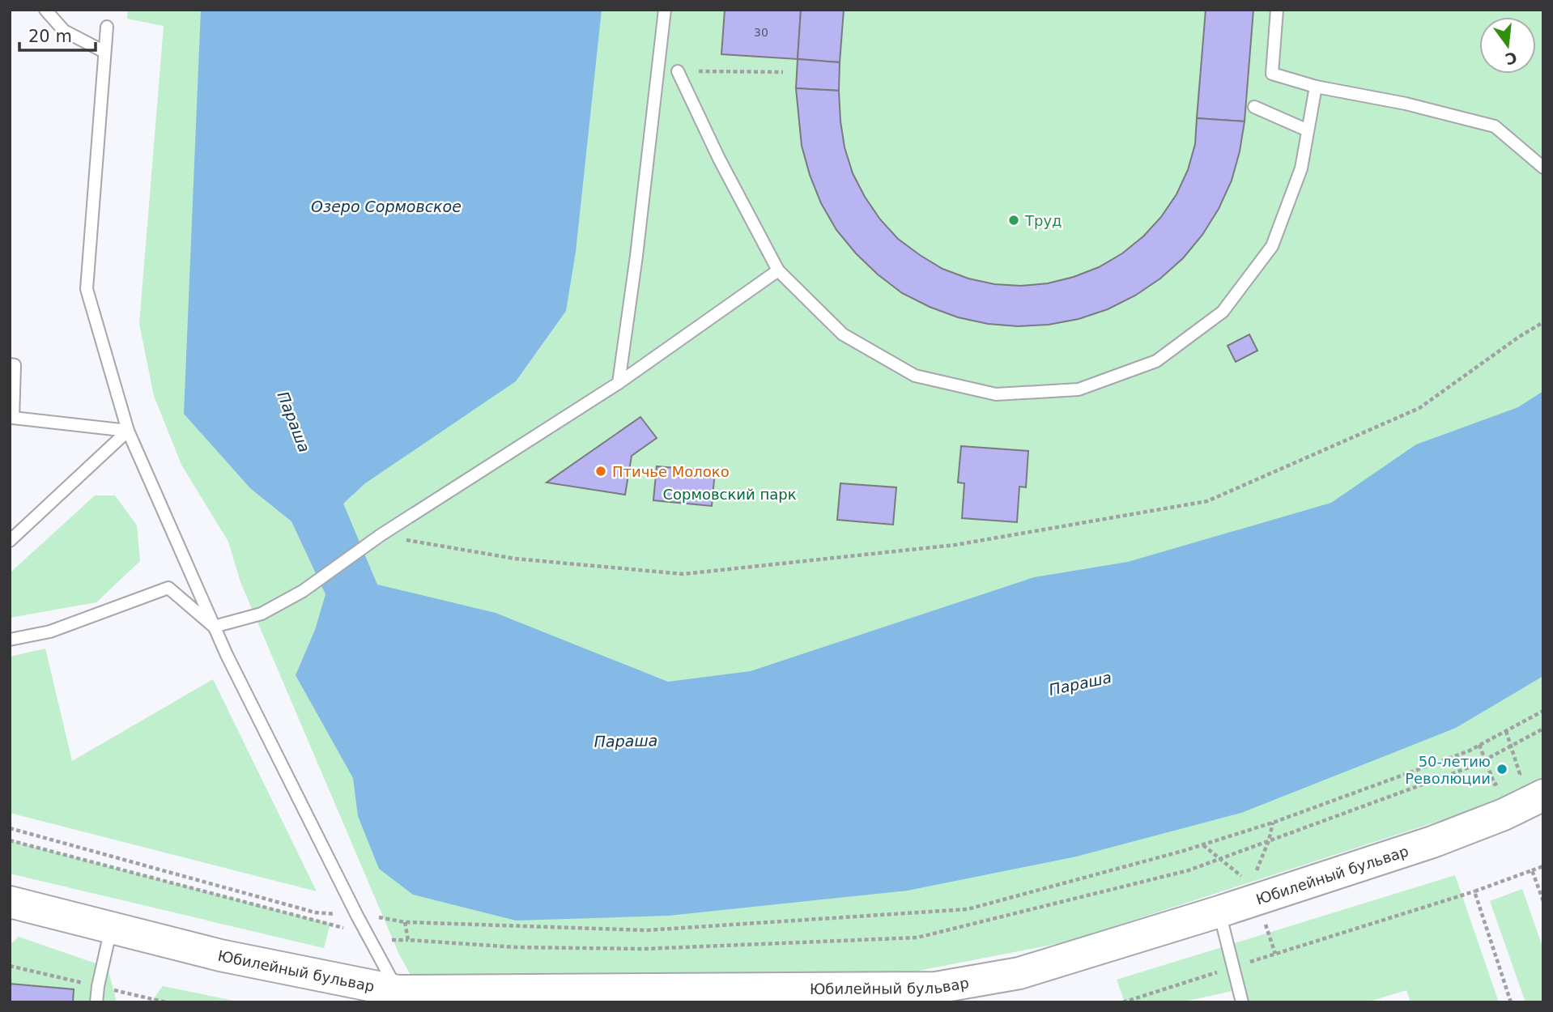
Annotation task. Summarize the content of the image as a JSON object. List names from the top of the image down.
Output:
{
  "streets": {
    "street": ["Юбилейный бульвар"]
  },
  "water": ["Озеро Сормовское", "Параша"],
  "parks": ["Сормовский парк"],
  "places": ["Труд", "Птичье Молоко", "50-летию Революции"],
  "house_numbers": ["30"],
  "scale_bar": "20 m",
  "north": "bottom"
}
